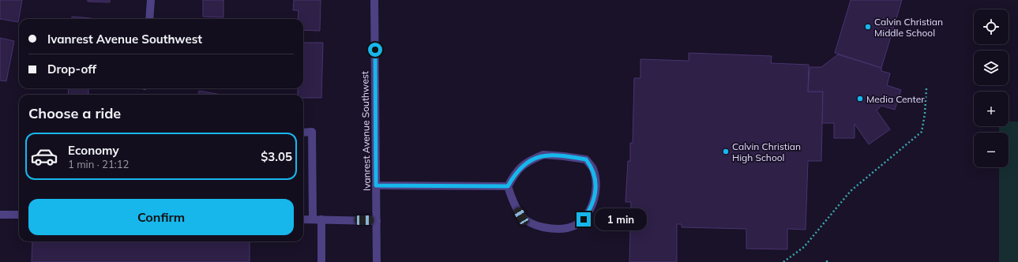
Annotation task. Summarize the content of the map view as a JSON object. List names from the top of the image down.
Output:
{
  "streets": {
    "street": ["Ivanrest Avenue Southwest"]
  },
  "places": ["Calvin Christian Middle School", "Media Center", "Calvin Christian High School"],
  "page": {
    "map_buttons": ["+", "−"],
    "banner": ["Ivanrest Avenue Southwest", "Drop-off"],
    "heading": "Choose a ride",
    "list": [
      {
        "name": "Economy",
        "note": "1 min · 21:12",
        "value": "$3.05"
      }
    ],
    "buttons": "Confirm",
    "bubble": "1 min"
  }
}
